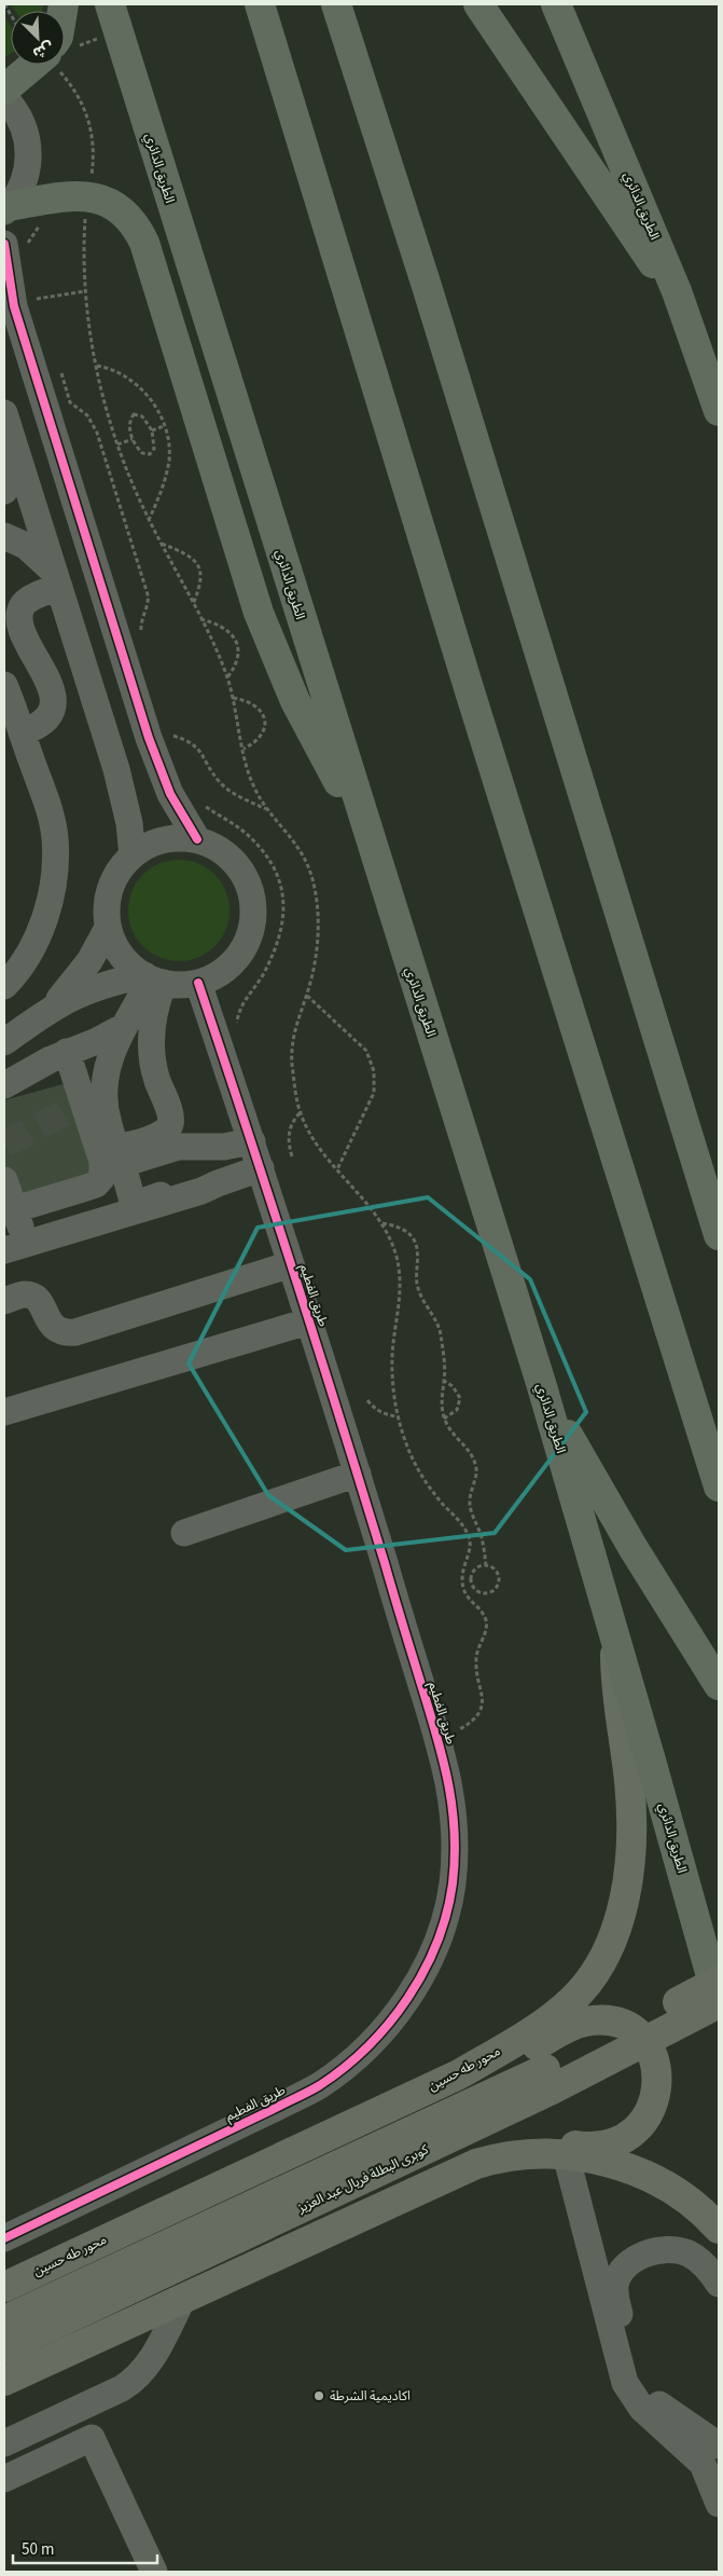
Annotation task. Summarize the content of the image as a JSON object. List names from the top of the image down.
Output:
{
  "streets": {
    "highway": ["الطريق الدائري"],
    "main road": ["محور طه حسين", "كوبرى البطلة فريال عبد العزيز"],
    "street": ["طريق الفطيم"]
  },
  "crossings": [
    ["الطريق الدائري", "محور طه حسين"],
    ["الطريق الدائري", "كوبرى البطلة فريال عبد العزيز"]
  ],
  "places": ["اكاديمية الشرطة"],
  "scale_bar": "50 m",
  "north": "bottom right"
}
